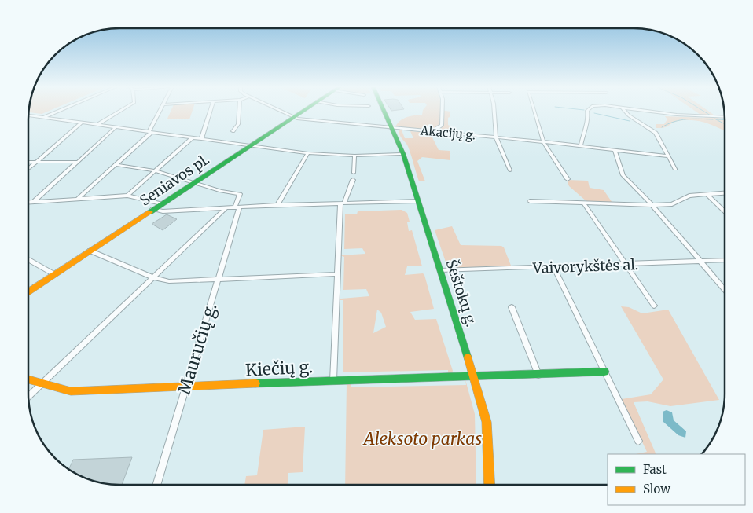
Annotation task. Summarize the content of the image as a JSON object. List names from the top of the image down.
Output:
{
  "streets": {
    "street": [
      "Akacijų g.",
      "Seniavos pl.",
      "Vaivorykštės al.",
      "Šeštokų g.",
      "Mauručių g.",
      "Kiečių g."
    ]
  },
  "crossings": [
    ["Akacijų g.", "Seniavos pl."],
    ["Akacijų g.", "Šeštokų g."],
    ["Seniavos pl.", "Mauručių g."],
    ["Vaivorykštės al.", "Šeštokų g."],
    ["Šeštokų g.", "Kiečių g."],
    ["Mauručių g.", "Kiečių g."]
  ],
  "parks": ["Aleksoto parkas"],
  "legend": ["Fast", "Slow"]
}
